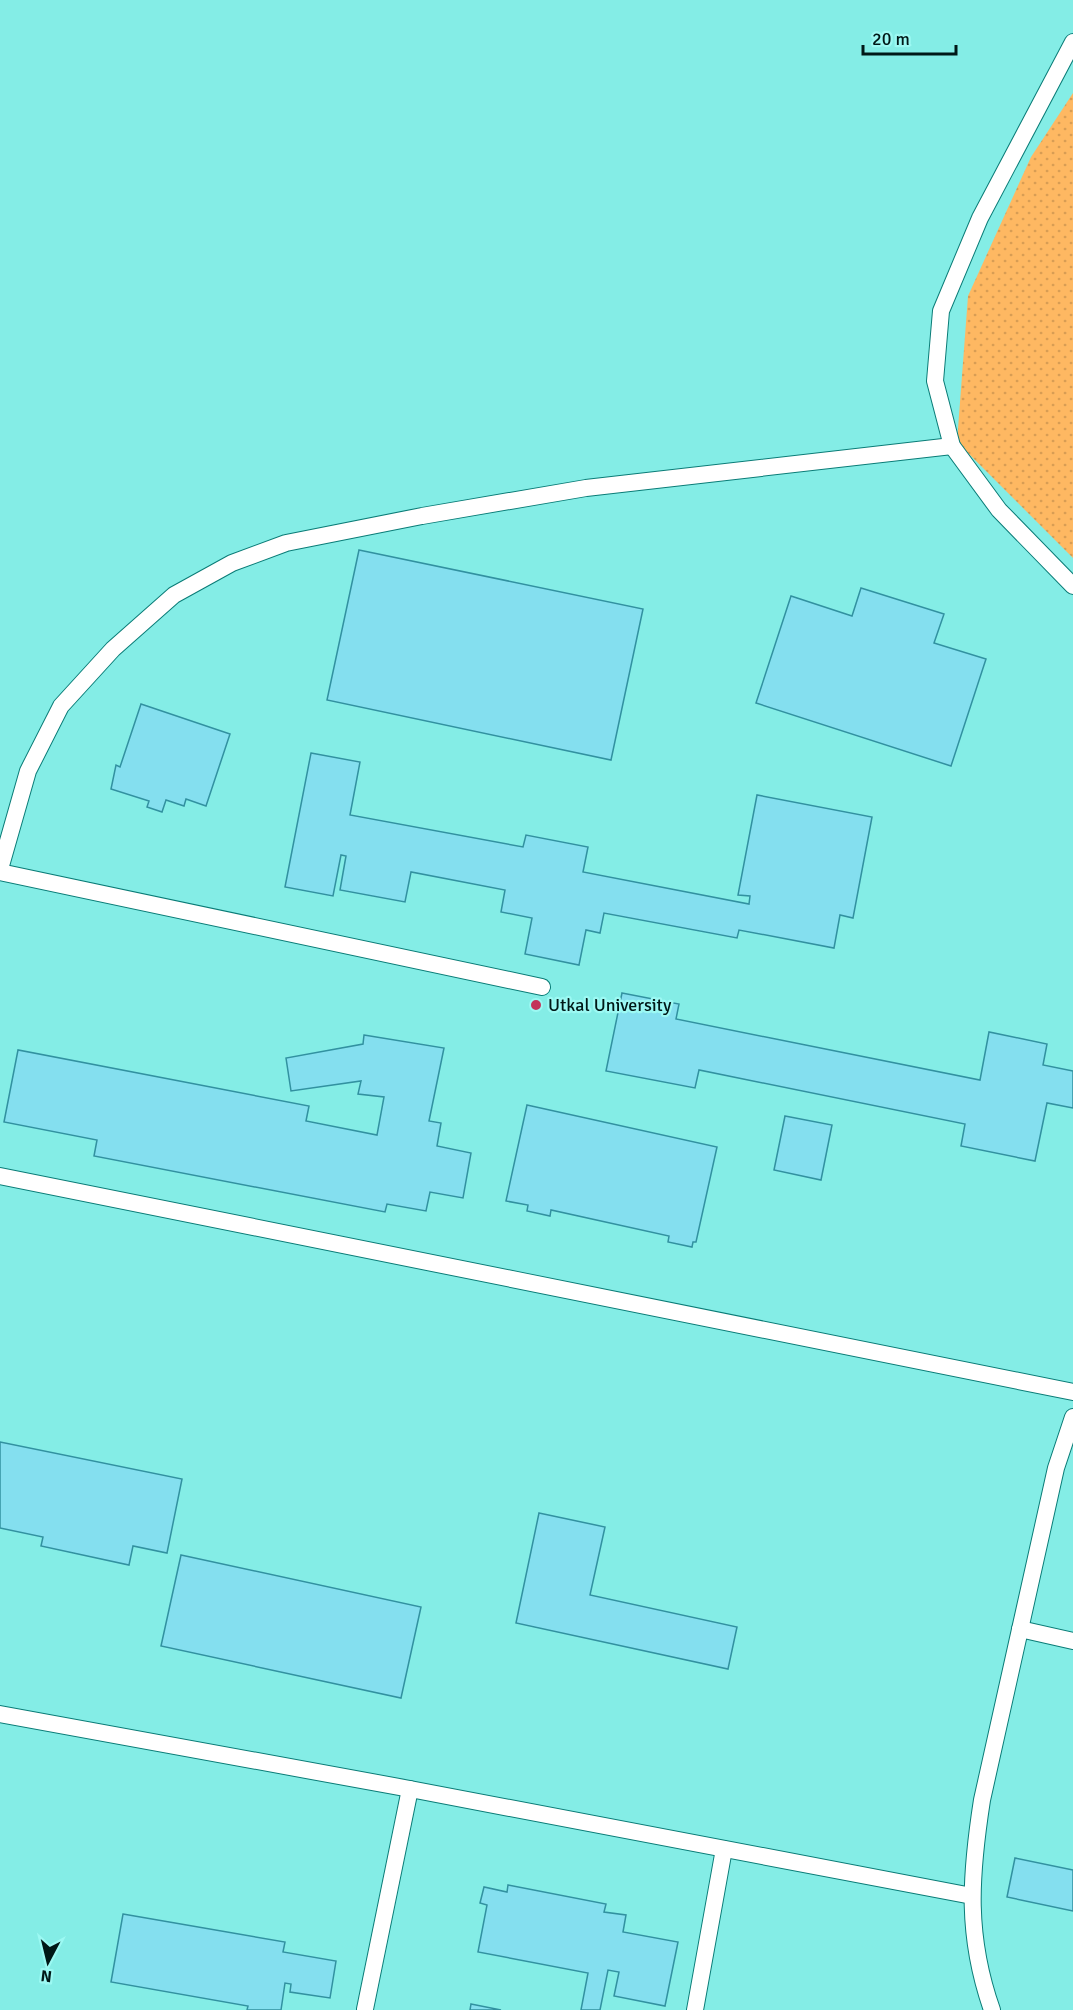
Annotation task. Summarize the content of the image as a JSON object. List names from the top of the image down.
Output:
{
  "places": ["Utkal University"],
  "scale_bar": "20 m",
  "north": "bottom"
}
